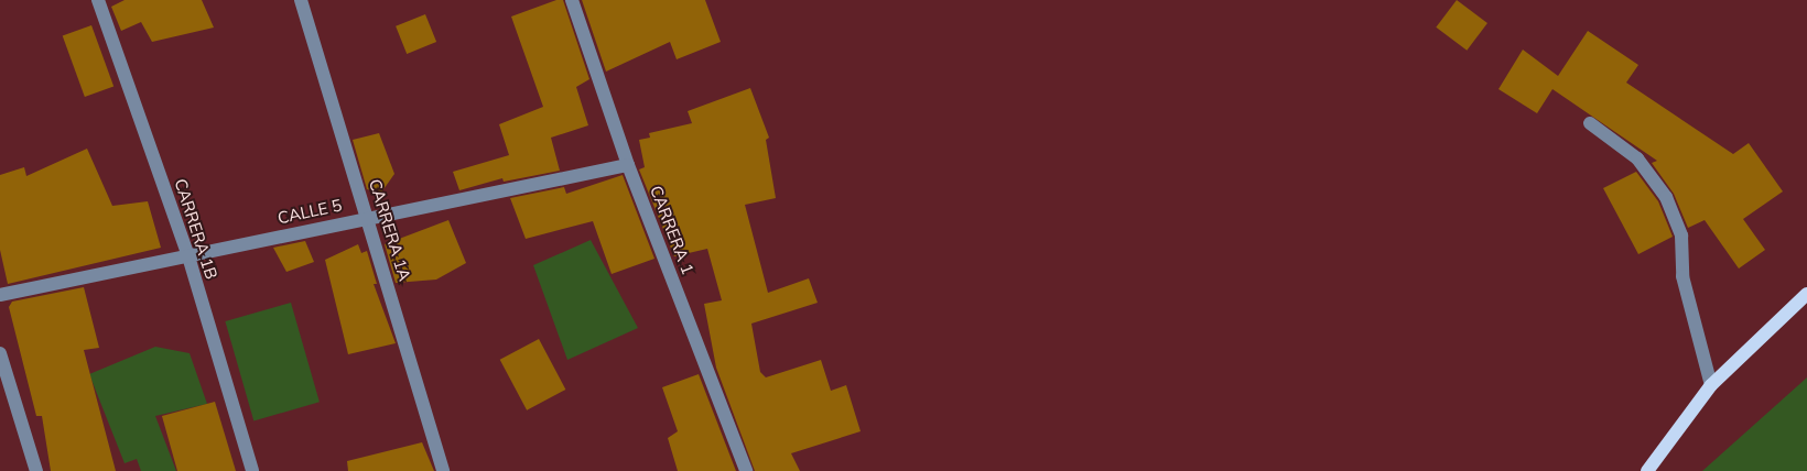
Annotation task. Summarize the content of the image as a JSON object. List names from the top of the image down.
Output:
{
  "streets": {
    "street": [
      "CALLE 5",
      "CARRERA 1B",
      "CARRERA 1A",
      "CARRERA 1"
    ]
  },
  "crossings": [
    ["CALLE 5", "CARRERA 1B"],
    ["CALLE 5", "CARRERA 1A"],
    ["CALLE 5", "CARRERA 1"]
  ]
}
